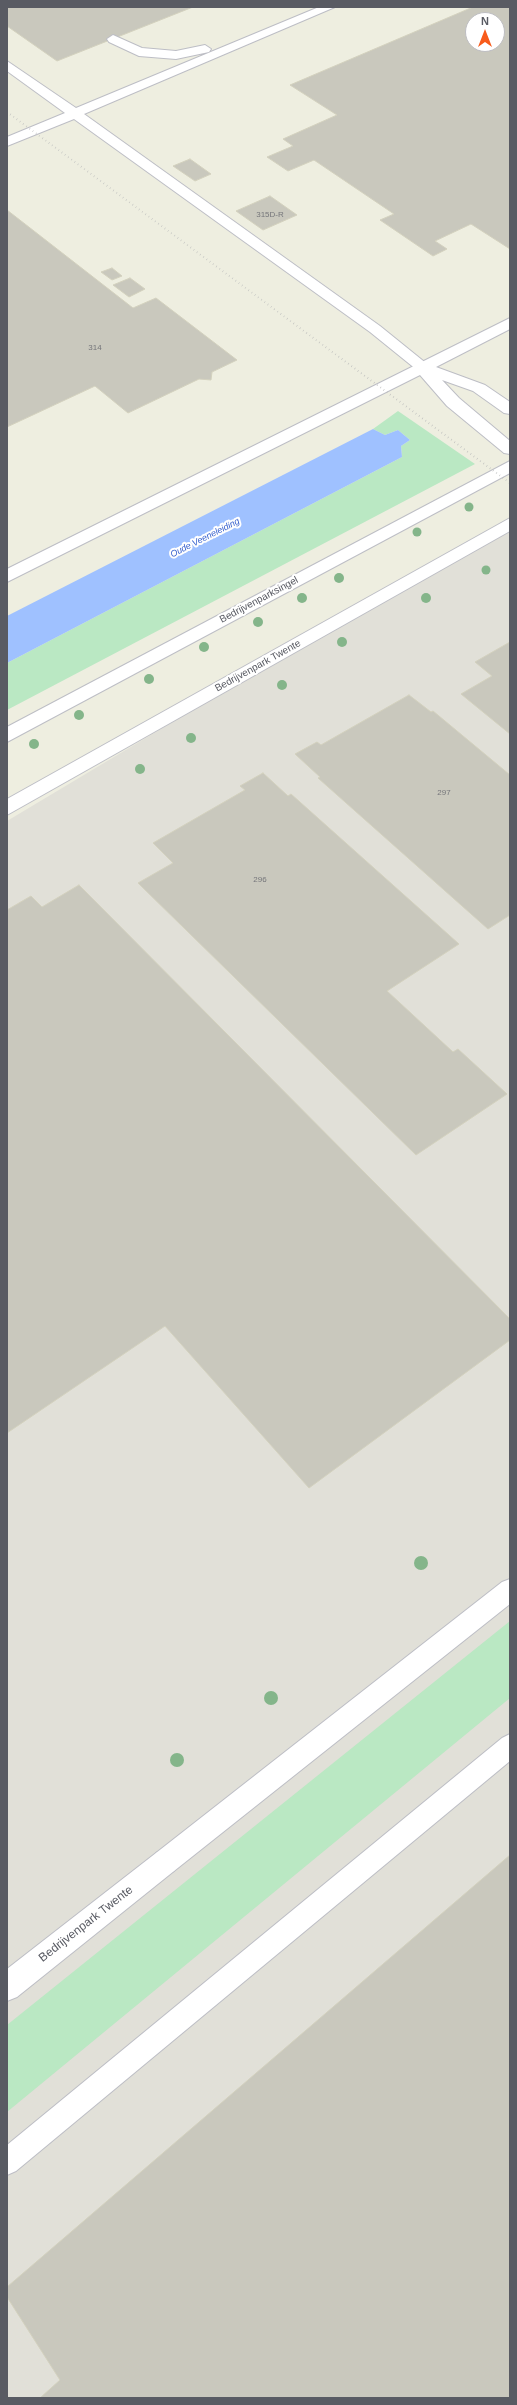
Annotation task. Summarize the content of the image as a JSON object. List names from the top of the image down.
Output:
{
  "streets": {
    "street": ["Bedrijvenparksingel", "Bedrijvenpark Twente"]
  },
  "water": ["Oude Veeneleiding"],
  "house_numbers": [
    "315D-R",
    "314",
    "297",
    "296"
  ],
  "north": "top"
}
